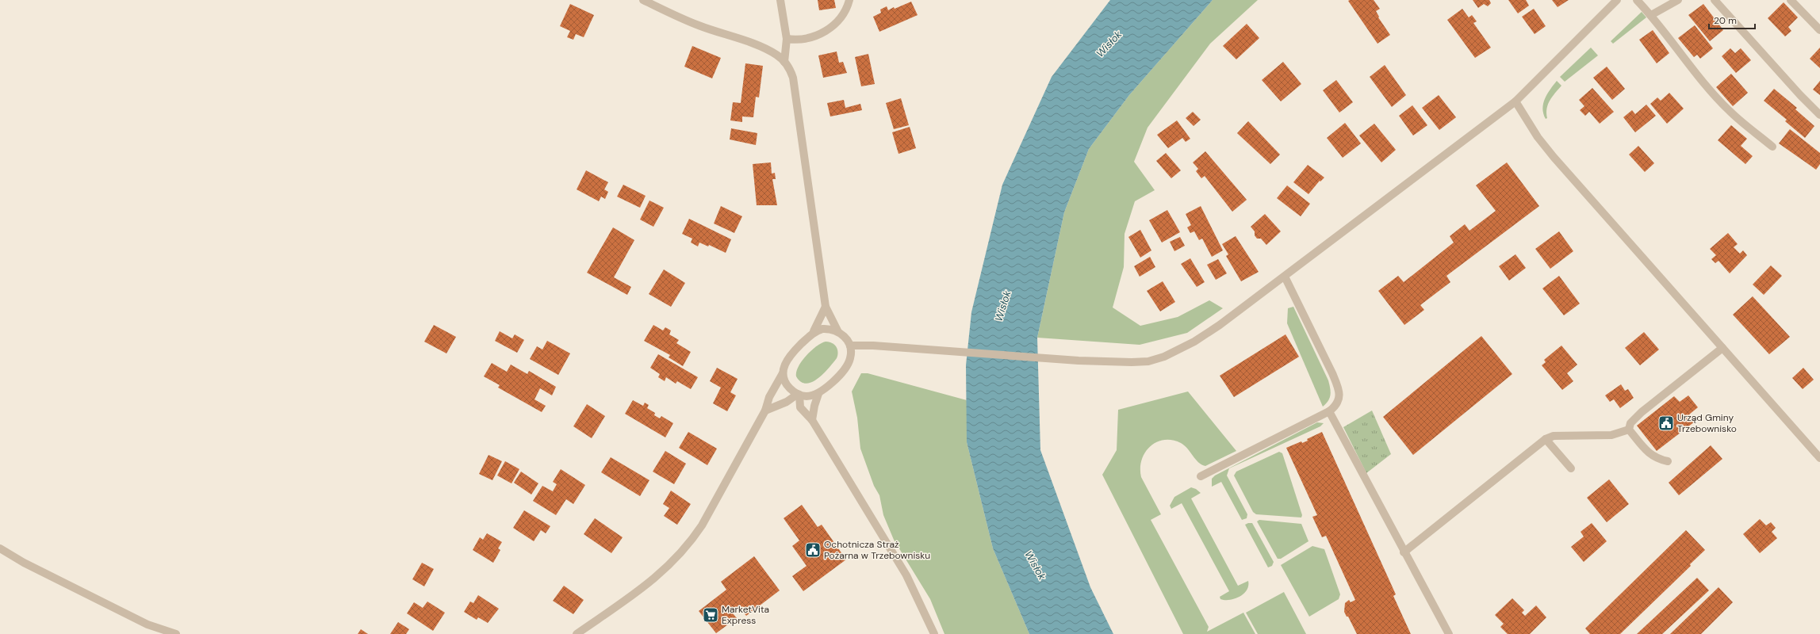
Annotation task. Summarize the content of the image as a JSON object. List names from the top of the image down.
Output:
{
  "water": ["Wisłok"],
  "places": {
    "public building": ["Urząd Gminy Trzebownisko", "Ochotnicza Straż Pożarna w Trzebownisku"],
    "supermarket": ["MarketVita Express"]
  },
  "scale_bar": "20 m"
}
